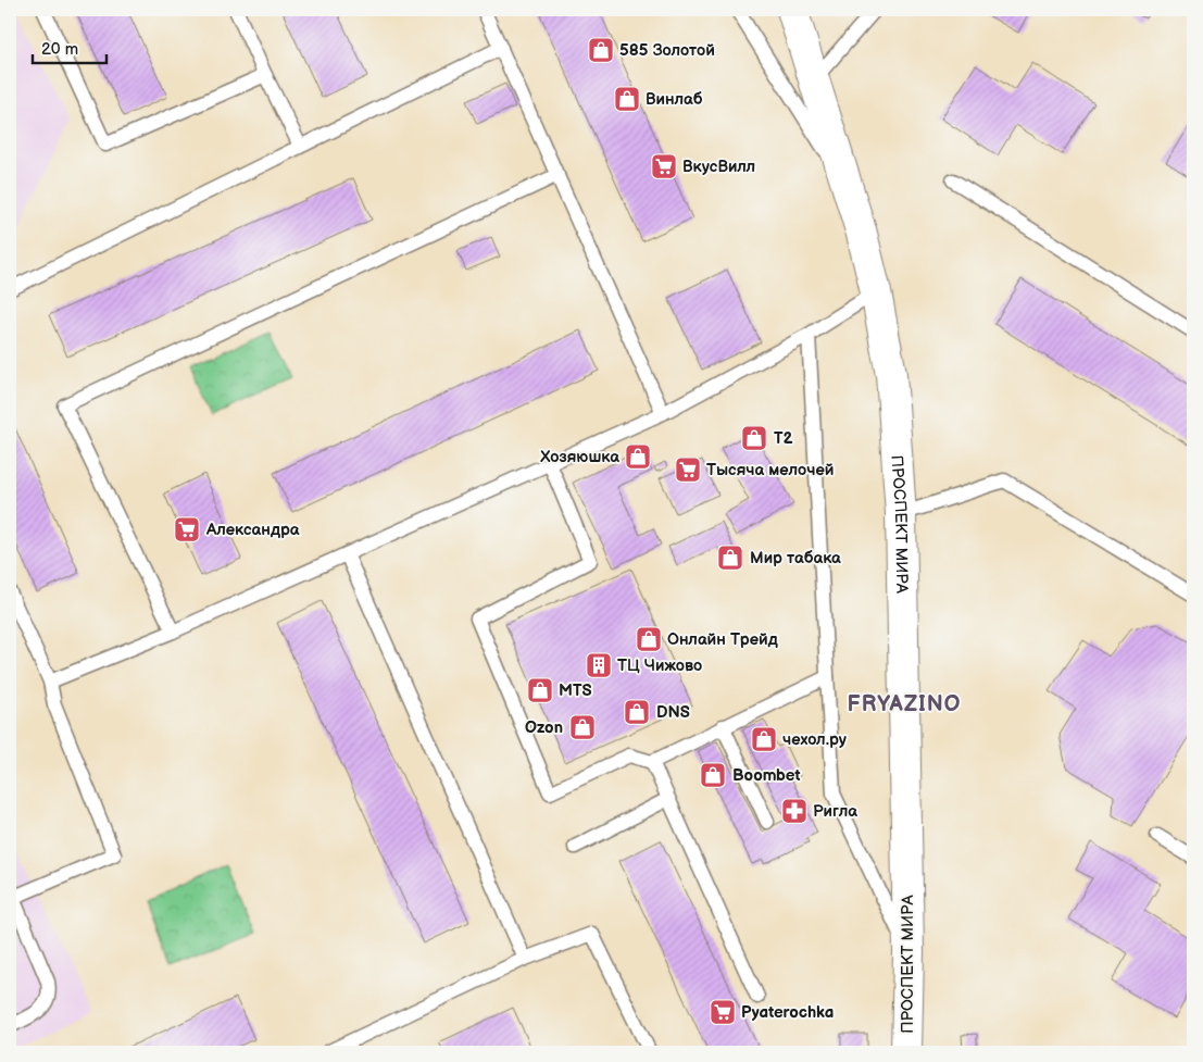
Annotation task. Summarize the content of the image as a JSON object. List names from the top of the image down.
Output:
{
  "streets": {
    "main road": ["ПРОСПЕКТ МИРА"]
  },
  "districts": ["FRYAZINO"],
  "places": {
    "shop": [
      "585 Золотой",
      "Винлаб",
      "T2",
      "Хозяюшка",
      "Мир табака",
      "Онлайн Трейд",
      "MTS",
      "DNS",
      "Ozon",
      "чехол.ру",
      "Boombet"
    ],
    "supermarket": [
      "ВкусВилл",
      "Тысяча мелочей",
      "Александра",
      "Pyaterochka"
    ],
    "building": ["ТЦ Чижово"],
    "pharmacy": ["Ригла"]
  },
  "scale_bar": "20 m"
}
